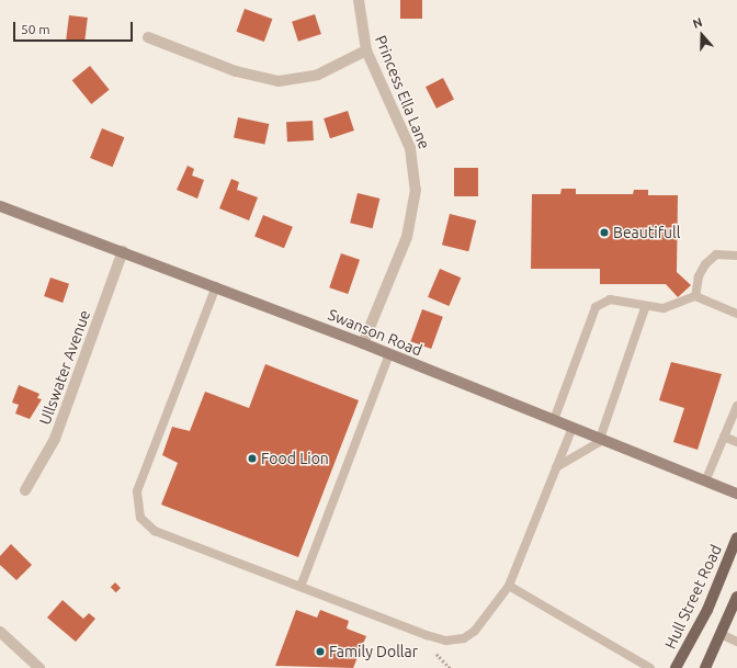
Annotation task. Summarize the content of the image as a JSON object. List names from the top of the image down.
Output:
{
  "streets": {
    "main road": ["Hull Street Road"],
    "street": ["Princess Ella Lane", "Swanson Road", "Ullswater Avenue"]
  },
  "crossings": [
    ["Princess Ella Lane", "Swanson Road"],
    ["Swanson Road", "Ullswater Avenue"]
  ],
  "places": ["Beautifull", "Food Lion", "Family Dollar"],
  "scale_bar": "50 m",
  "north": "top"
}
